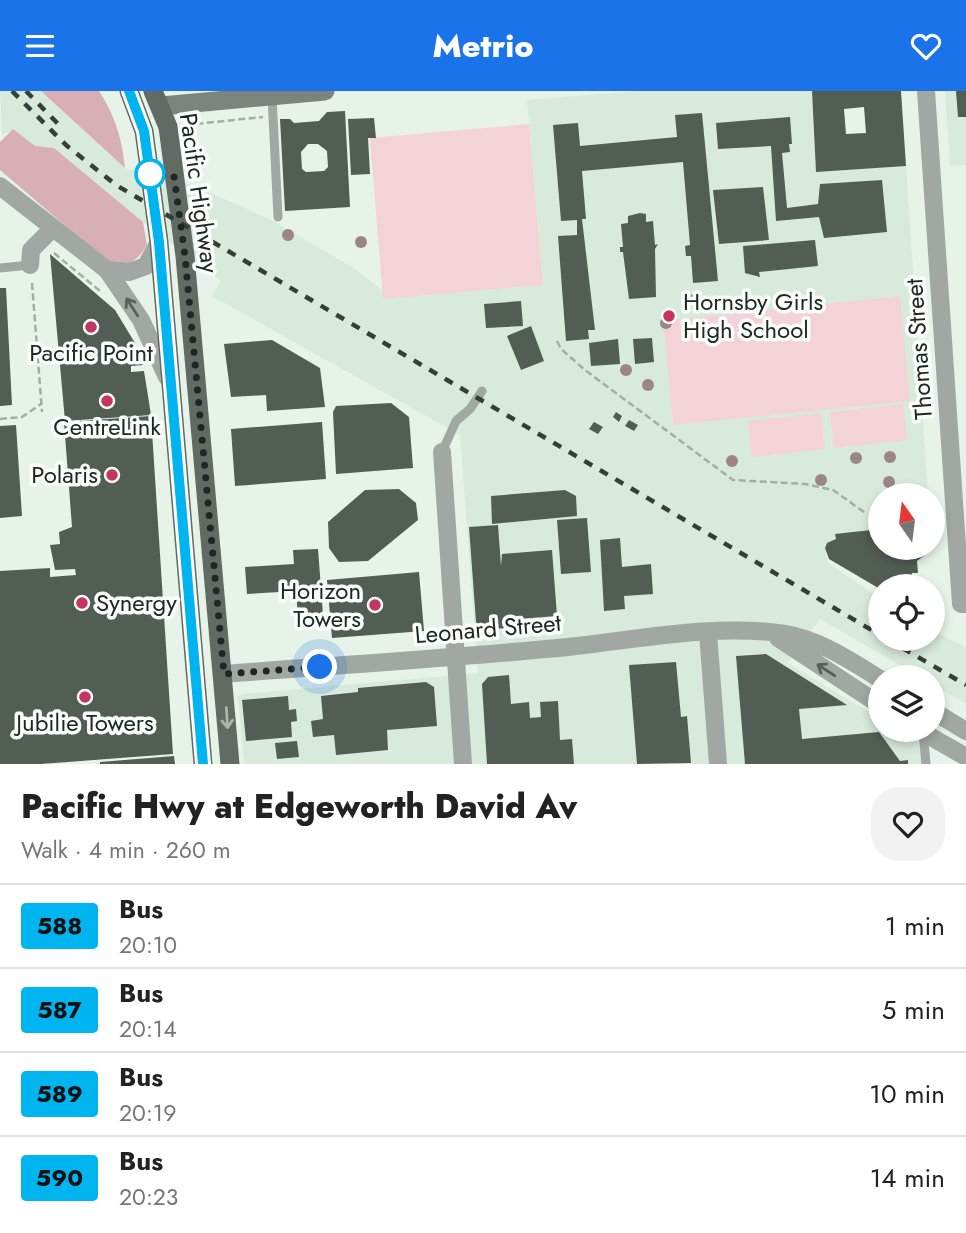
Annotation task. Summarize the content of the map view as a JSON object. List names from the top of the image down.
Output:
{
  "streets": {
    "main road": ["Pacific Highway"],
    "street": ["Thomas Street", "Leonard Street"]
  },
  "crossings": [
    ["Pacific Highway", "Leonard Street"]
  ],
  "places": [
    "Hornsby Girls High School",
    "Pacific Point",
    "CentreLink",
    "Polaris",
    "Synergy",
    "Horizon Towers",
    "Jubilie Towers"
  ],
  "lines": ["bus line 588"],
  "north": "top",
  "page": {
    "header": "Metrio",
    "heading": ["Pacific Hwy at Edgeworth David Av", "Walk · 4 min · 260 m"],
    "list": [
      {
        "mark": "588",
        "name": "Bus",
        "note": "20:10",
        "value": "1 min"
      },
      {
        "mark": "587",
        "name": "Bus",
        "note": "20:14",
        "value": "5 min"
      },
      {
        "mark": "589",
        "name": "Bus",
        "note": "20:19",
        "value": "10 min"
      },
      {
        "mark": "590",
        "name": "Bus",
        "note": "20:23",
        "value": "14 min"
      }
    ]
  }
}
